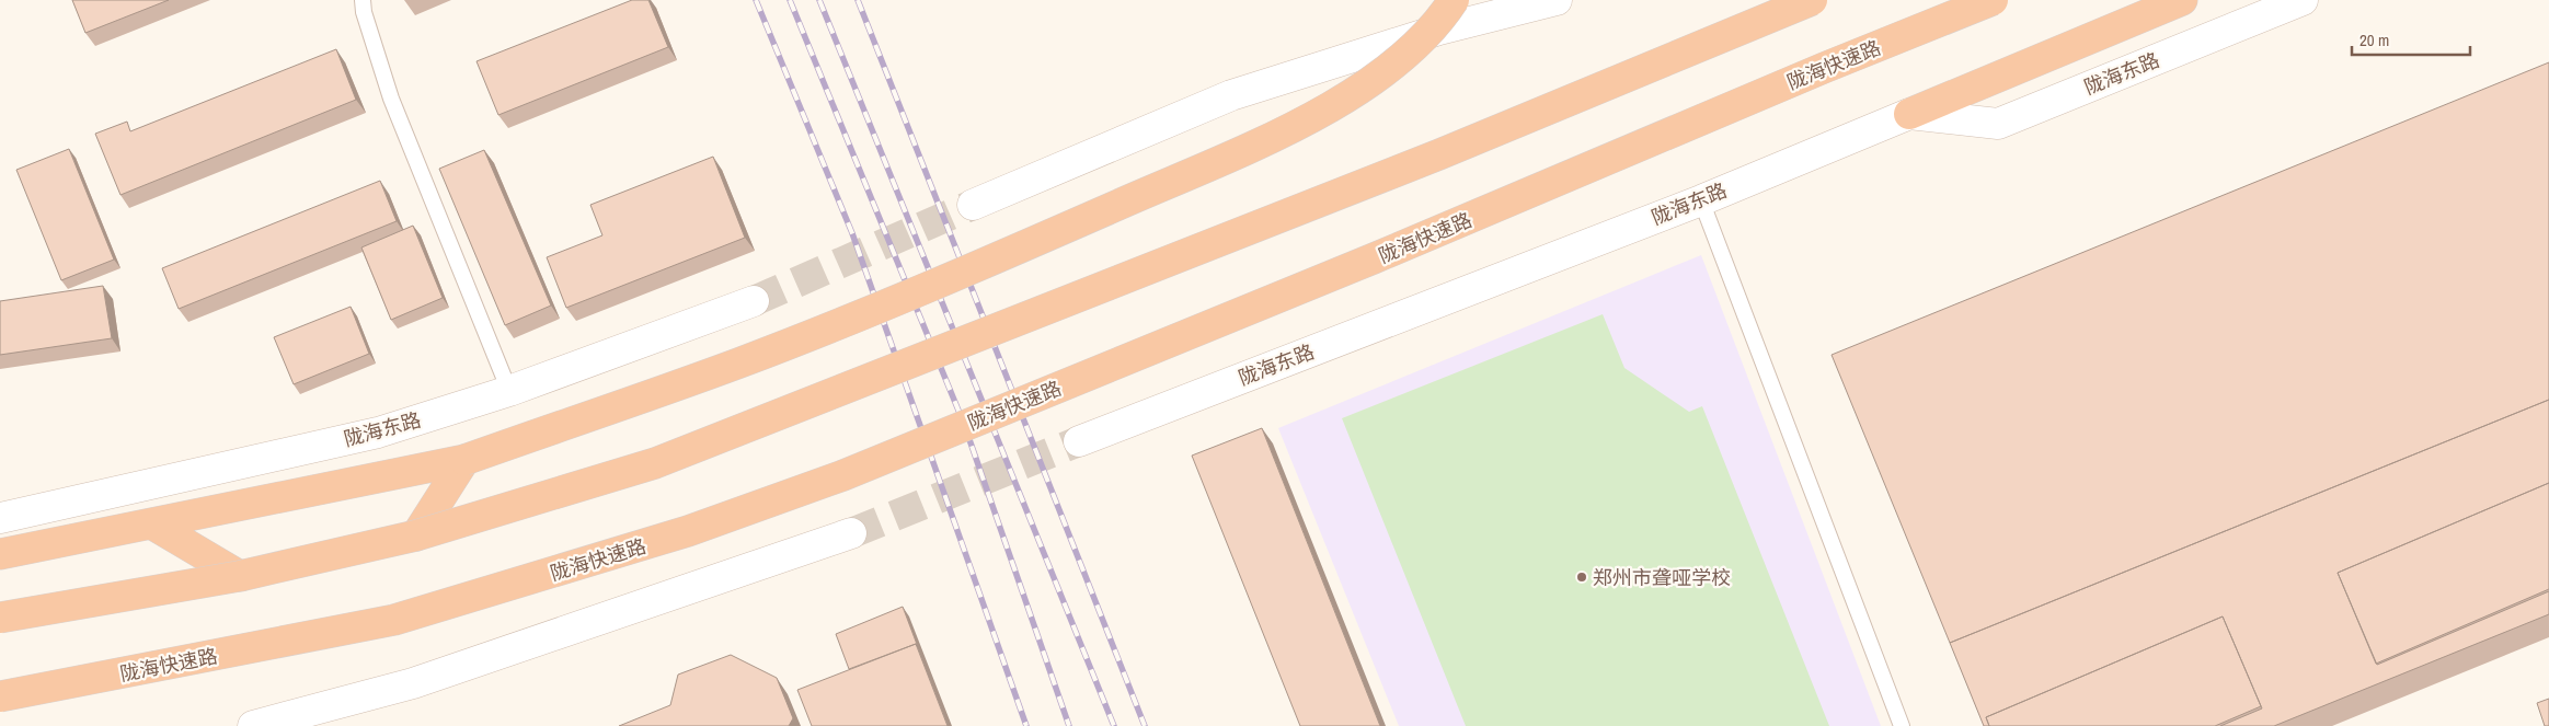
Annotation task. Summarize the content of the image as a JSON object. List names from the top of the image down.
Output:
{
  "streets": {
    "highway": ["陇海快速路"],
    "street": ["陇海东路"]
  },
  "places": ["郑州市聋哑学校"],
  "scale_bar": "20 m"
}
